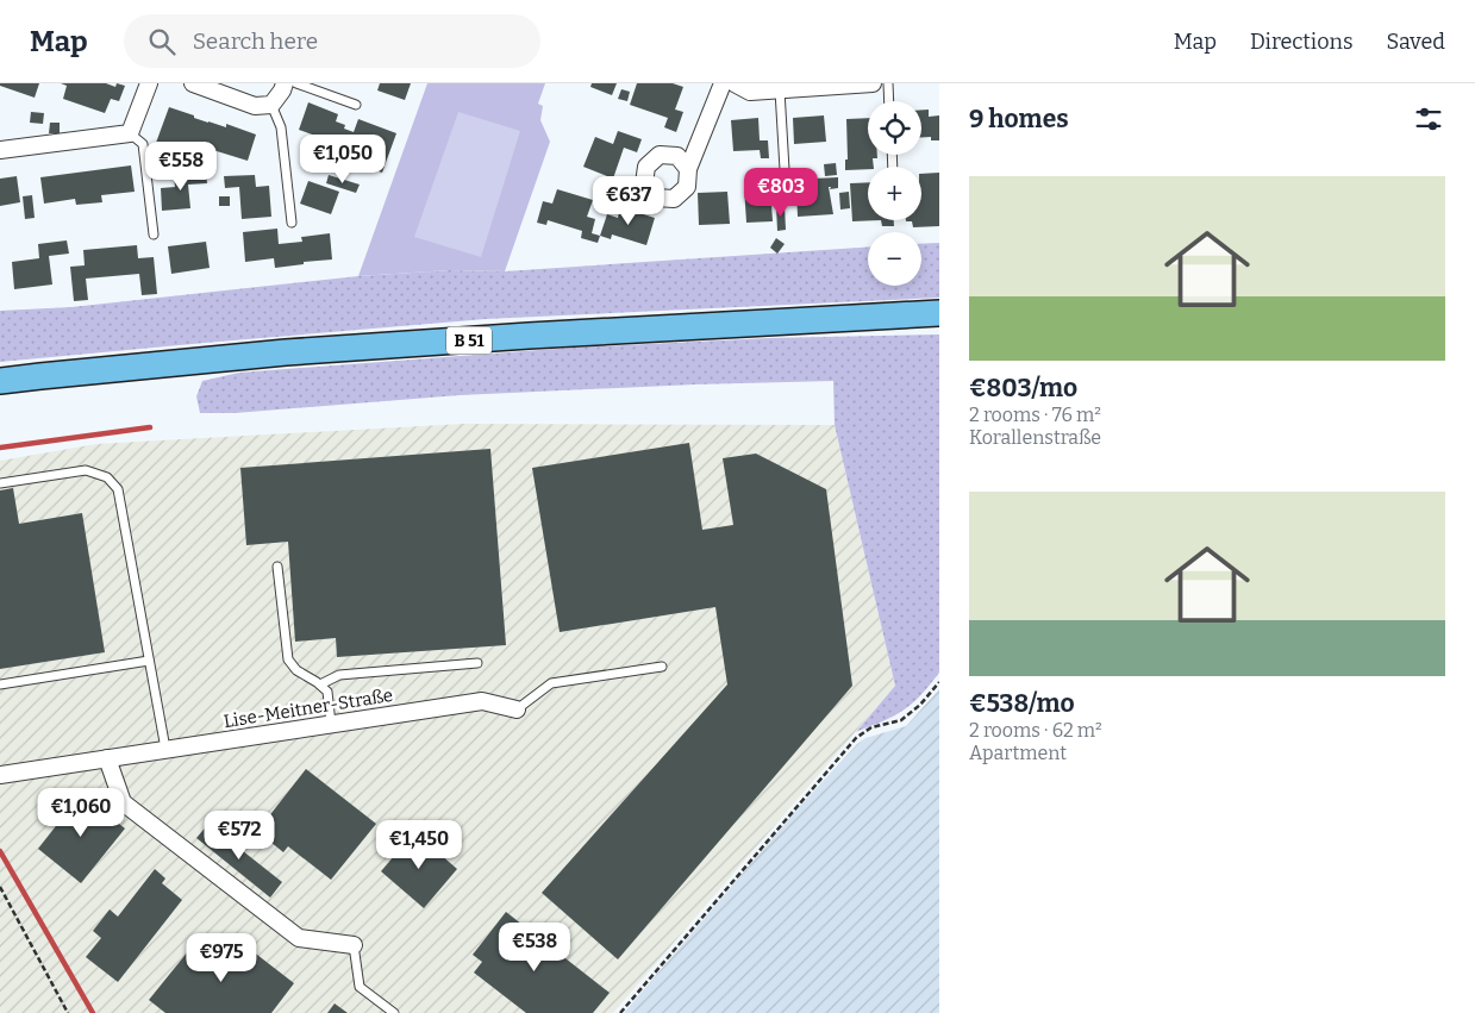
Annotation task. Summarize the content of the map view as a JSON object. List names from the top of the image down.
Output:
{
  "streets": {
    "main road": ["B 51"],
    "street": ["Lise-Meitner-Straße"]
  },
  "page": {
    "header": "Map",
    "search": "Search here",
    "nav": ["Map", "Directions", "Saved"],
    "heading": "9 homes",
    "map_buttons": ["+", "−"],
    "price": [
      "€1,050",
      "€558",
      "€803",
      "€637",
      "€1,060",
      "€572",
      "€1,450",
      "€538",
      "€975"
    ],
    "list": [
      {
        "name": "€803/mo",
        "note": "2 rooms · 76 m² · Korallenstraße"
      },
      {
        "name": "€538/mo",
        "note": "2 rooms · 62 m² · Apartment"
      }
    ]
  }
}
